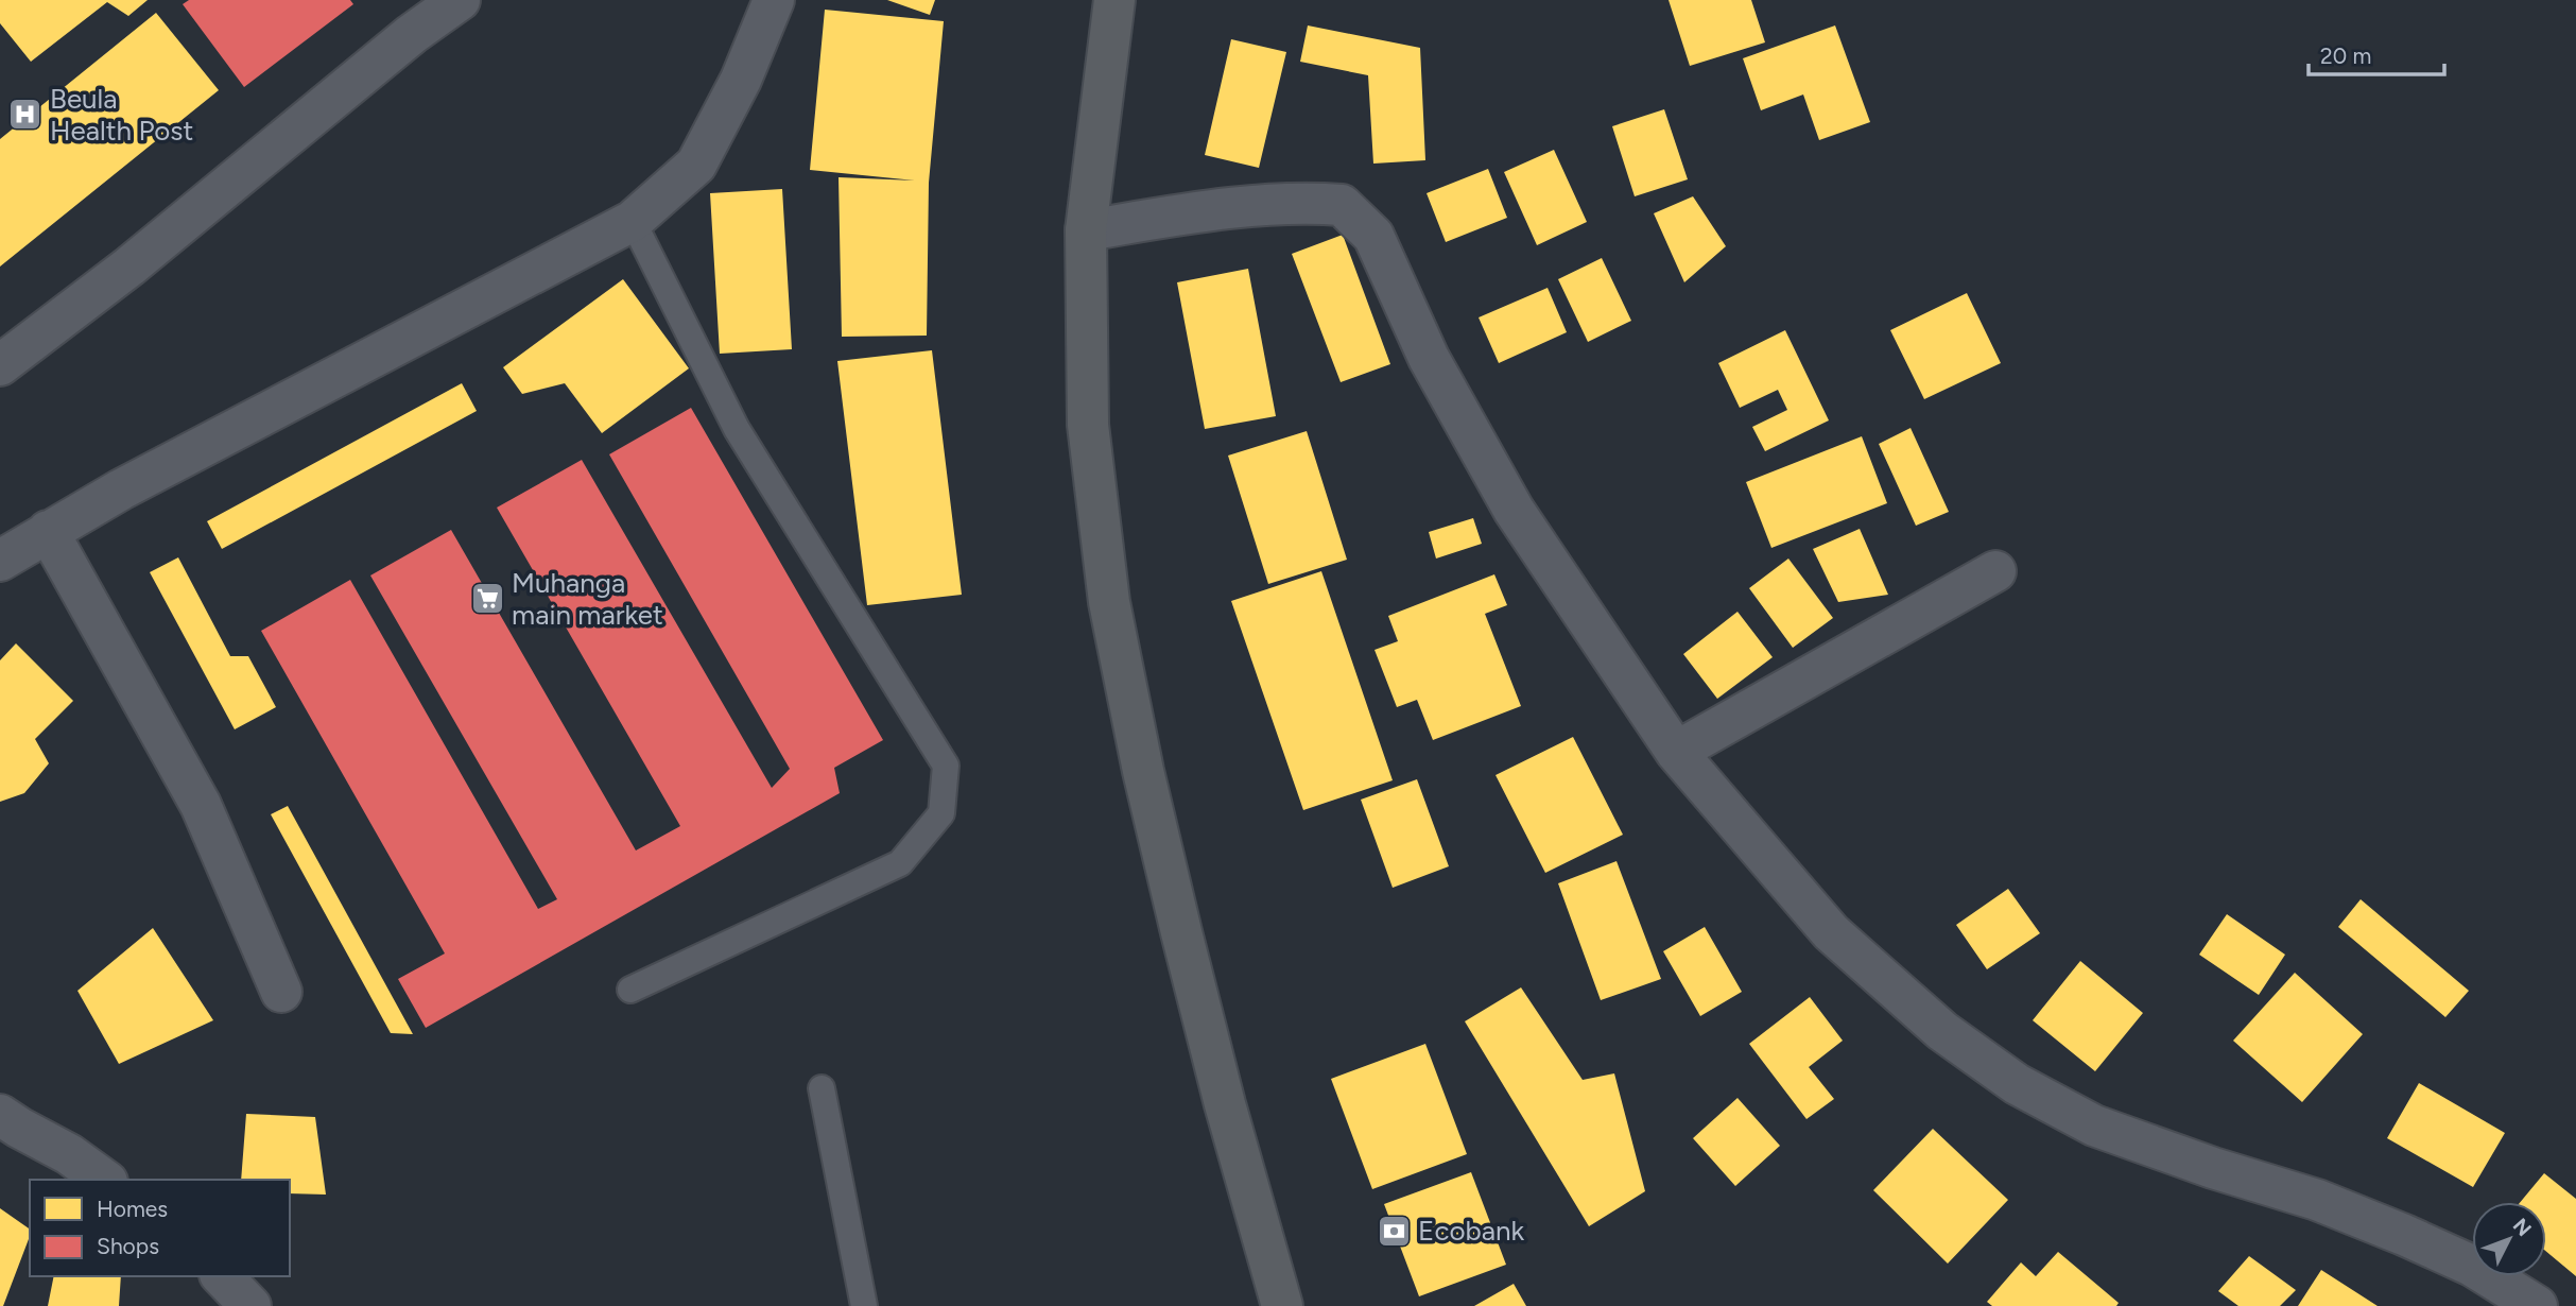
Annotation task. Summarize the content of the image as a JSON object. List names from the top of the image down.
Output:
{
  "places": {
    "hospital": ["Beula Health Post"],
    "supermarket": ["Muhanga main market"],
    "bank": ["Ecobank"]
  },
  "legend": ["Homes", "Shops"],
  "scale_bar": "20 m",
  "north": "top right"
}
